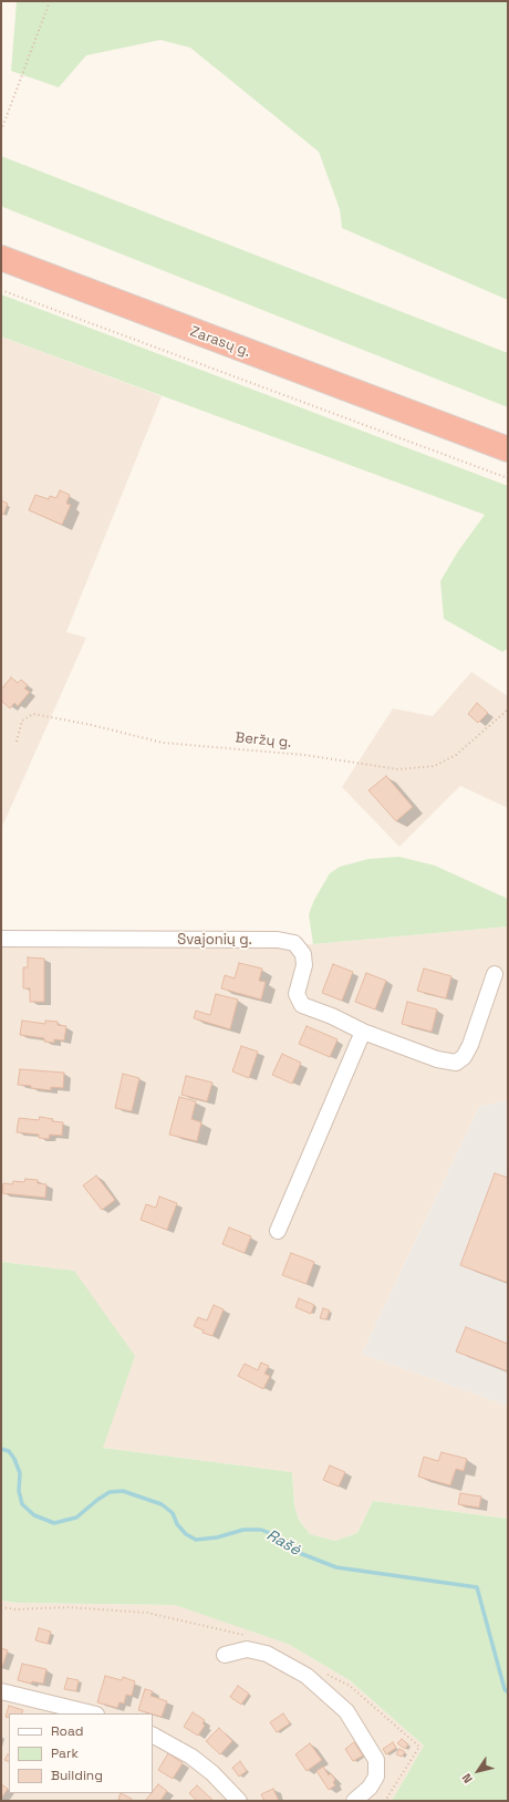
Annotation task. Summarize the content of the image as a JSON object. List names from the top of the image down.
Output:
{
  "streets": {
    "highway": ["Zarasų g."],
    "street": ["Svajonių g."],
    "path": ["Beržų g."]
  },
  "water": ["Rašė"],
  "legend": ["Road", "Park", "Building"],
  "north": "bottom left"
}
